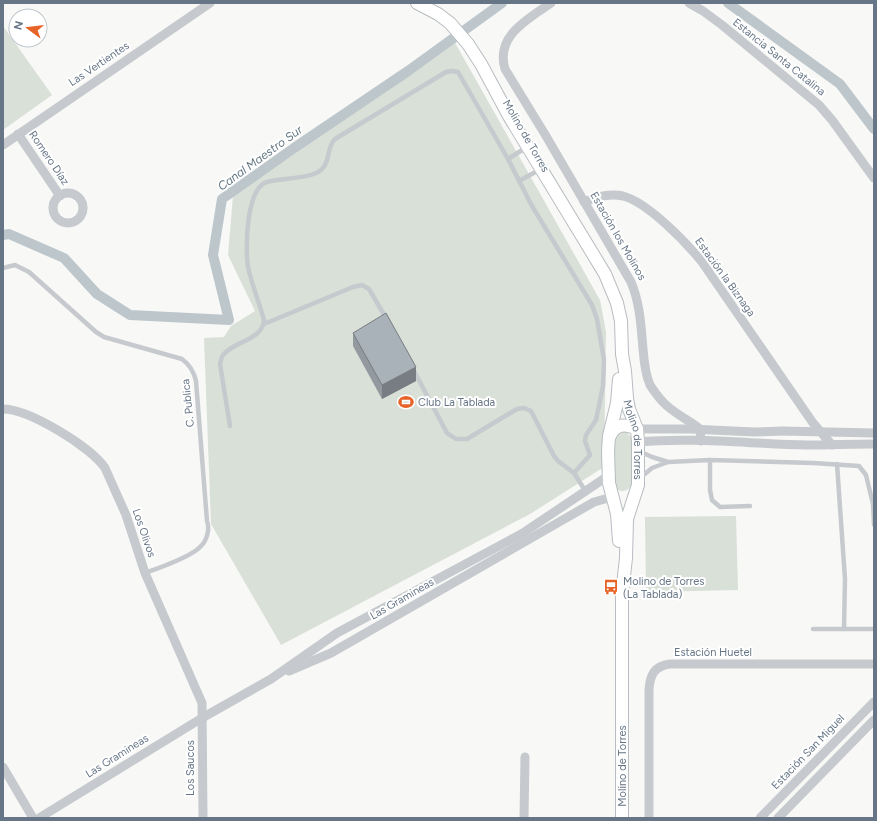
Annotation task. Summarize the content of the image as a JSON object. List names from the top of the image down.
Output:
{
  "streets": {
    "main road": ["Molino de Torres"],
    "street": [
      "Estancia Santa Catalina",
      "Las Vertientes",
      "Romero Díaz",
      "Estación los Molinos",
      "Estación la Biznaga",
      "Los Olivos",
      "Las Gramineas",
      "Estación Huetel",
      "Estación San Miguel",
      "Los Saucos"
    ],
    "lane": ["C. Publica"]
  },
  "crossings": [
    ["Las Vertientes", "Romero Díaz"],
    ["Estación los Molinos", "Estación la Biznaga"],
    ["C. Publica", "Los Olivos"],
    ["Los Olivos", "Las Gramineas"],
    ["Los Olivos", "Los Saucos"],
    ["Las Gramineas", "Los Saucos"]
  ],
  "water": ["Canal Maestro Sur"],
  "places": {
    "sports": ["Club La Tablada"],
    "bus stop": ["Molino de Torres (La Tablada)"]
  },
  "north": "left"
}
